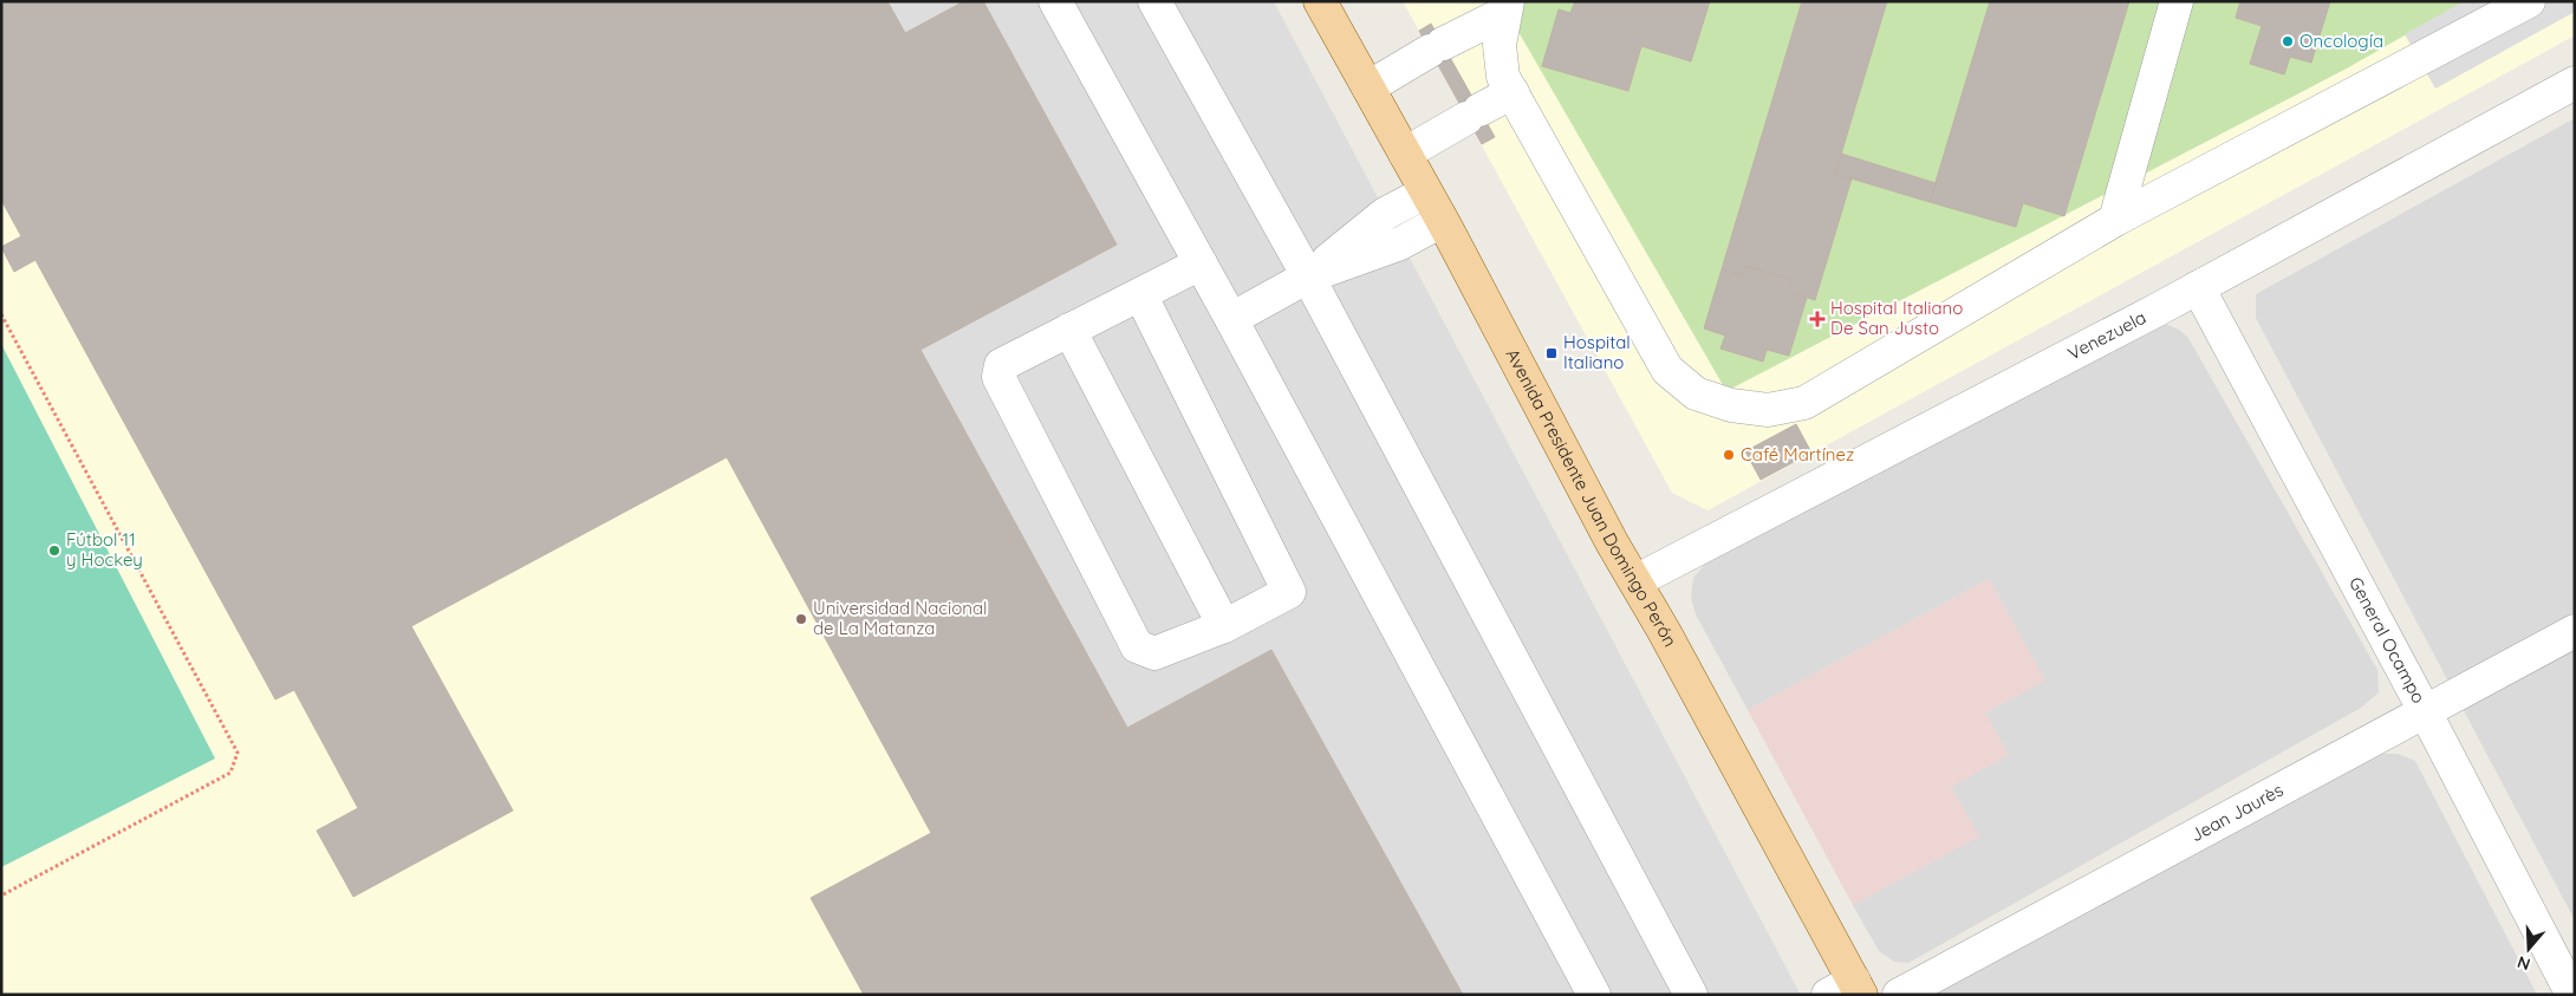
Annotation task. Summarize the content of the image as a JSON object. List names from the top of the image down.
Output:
{
  "streets": {
    "main road": ["Avenida Presidente Juan Domingo Perón"],
    "street": ["Venezuela", "General Ocampo", "Jean Jaurès"]
  },
  "crossings": [
    ["Venezuela", "Avenida Presidente Juan Domingo Perón"],
    ["Venezuela", "General Ocampo"],
    ["General Ocampo", "Jean Jaurès"]
  ],
  "places": {
    "other": [
      "Oncología",
      "Café Martínez",
      "Fútbol 11 y Hockey",
      "Universidad Nacional de La Matanza"
    ],
    "health": ["Hospital Italiano De San Justo"],
    "transit": ["Hospital Italiano"]
  },
  "north": "bottom"
}
